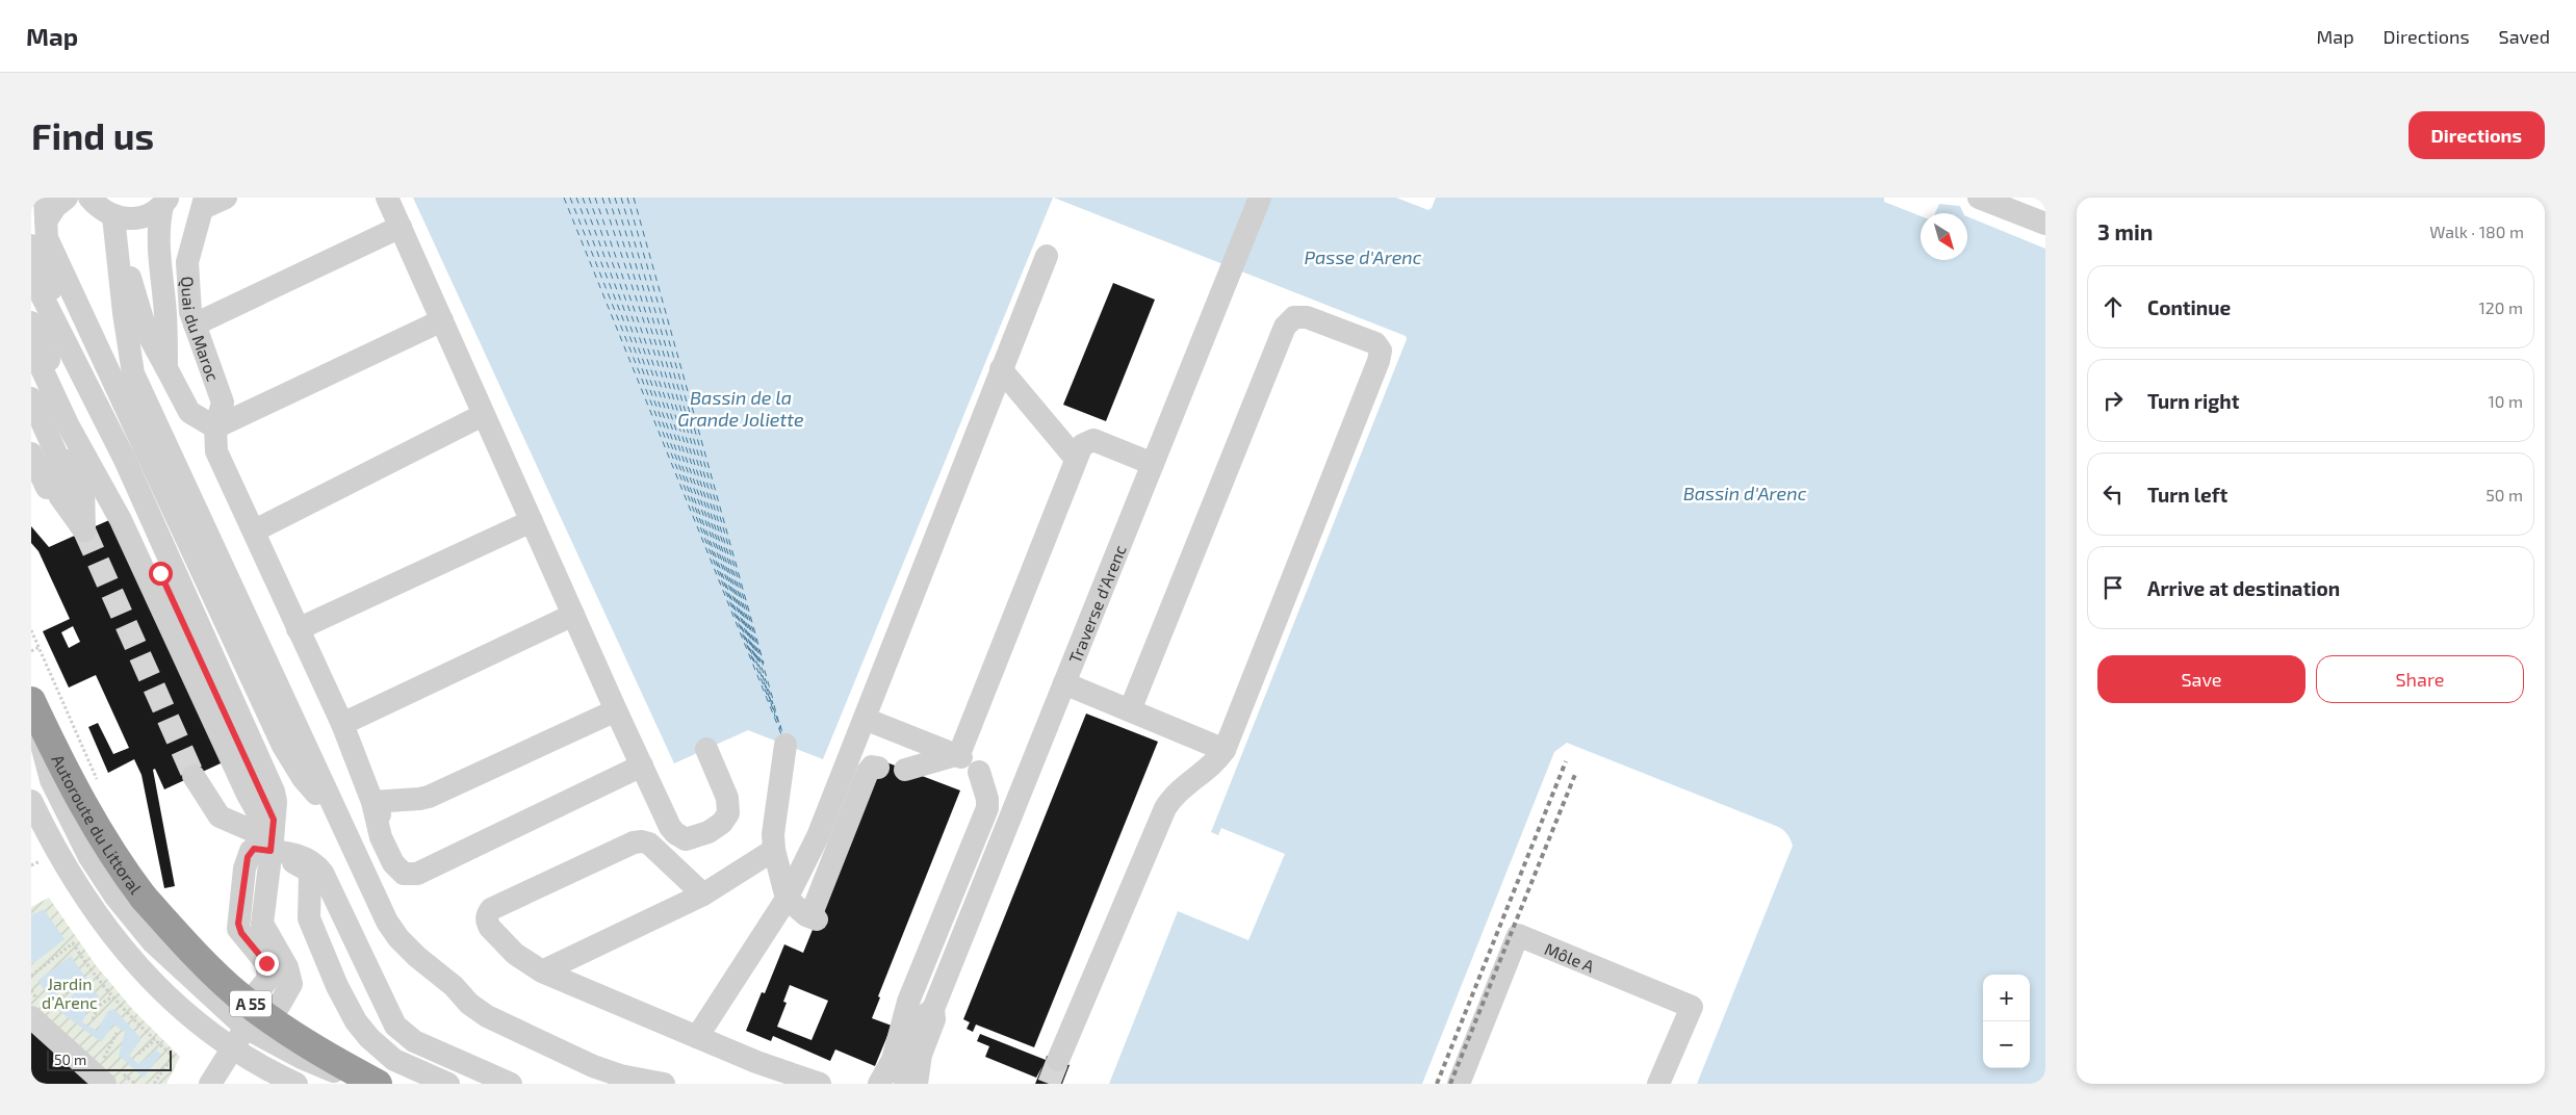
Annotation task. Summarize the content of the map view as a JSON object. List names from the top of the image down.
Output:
{
  "streets": {
    "highway": ["Autoroute du Littoral", "A 55"],
    "street": ["Quai du Maroc", "Traverse d'Arenc", "Môle A"]
  },
  "water": ["Passe d'Arenc", "Bassin de la Grande Joliette", "Bassin d'Arenc"],
  "parks": ["Jardin d’Arenc"],
  "scale_bar": "50 m",
  "north": "bottom right",
  "page": {
    "header": "Map",
    "nav": ["Map", "Directions", "Saved"],
    "buttons": [
      "Directions",
      ["Save", "Share"]
    ],
    "title": "Find us",
    "heading": ["3 min", "Walk · 180 m"],
    "list": [
      ["Continue", "120 m"],
      ["Turn right", "10 m"],
      ["Turn left", "50 m"],
      "Arrive at destination"
    ],
    "map_buttons": ["+", "−"],
    "scale": "50 m"
  }
}
